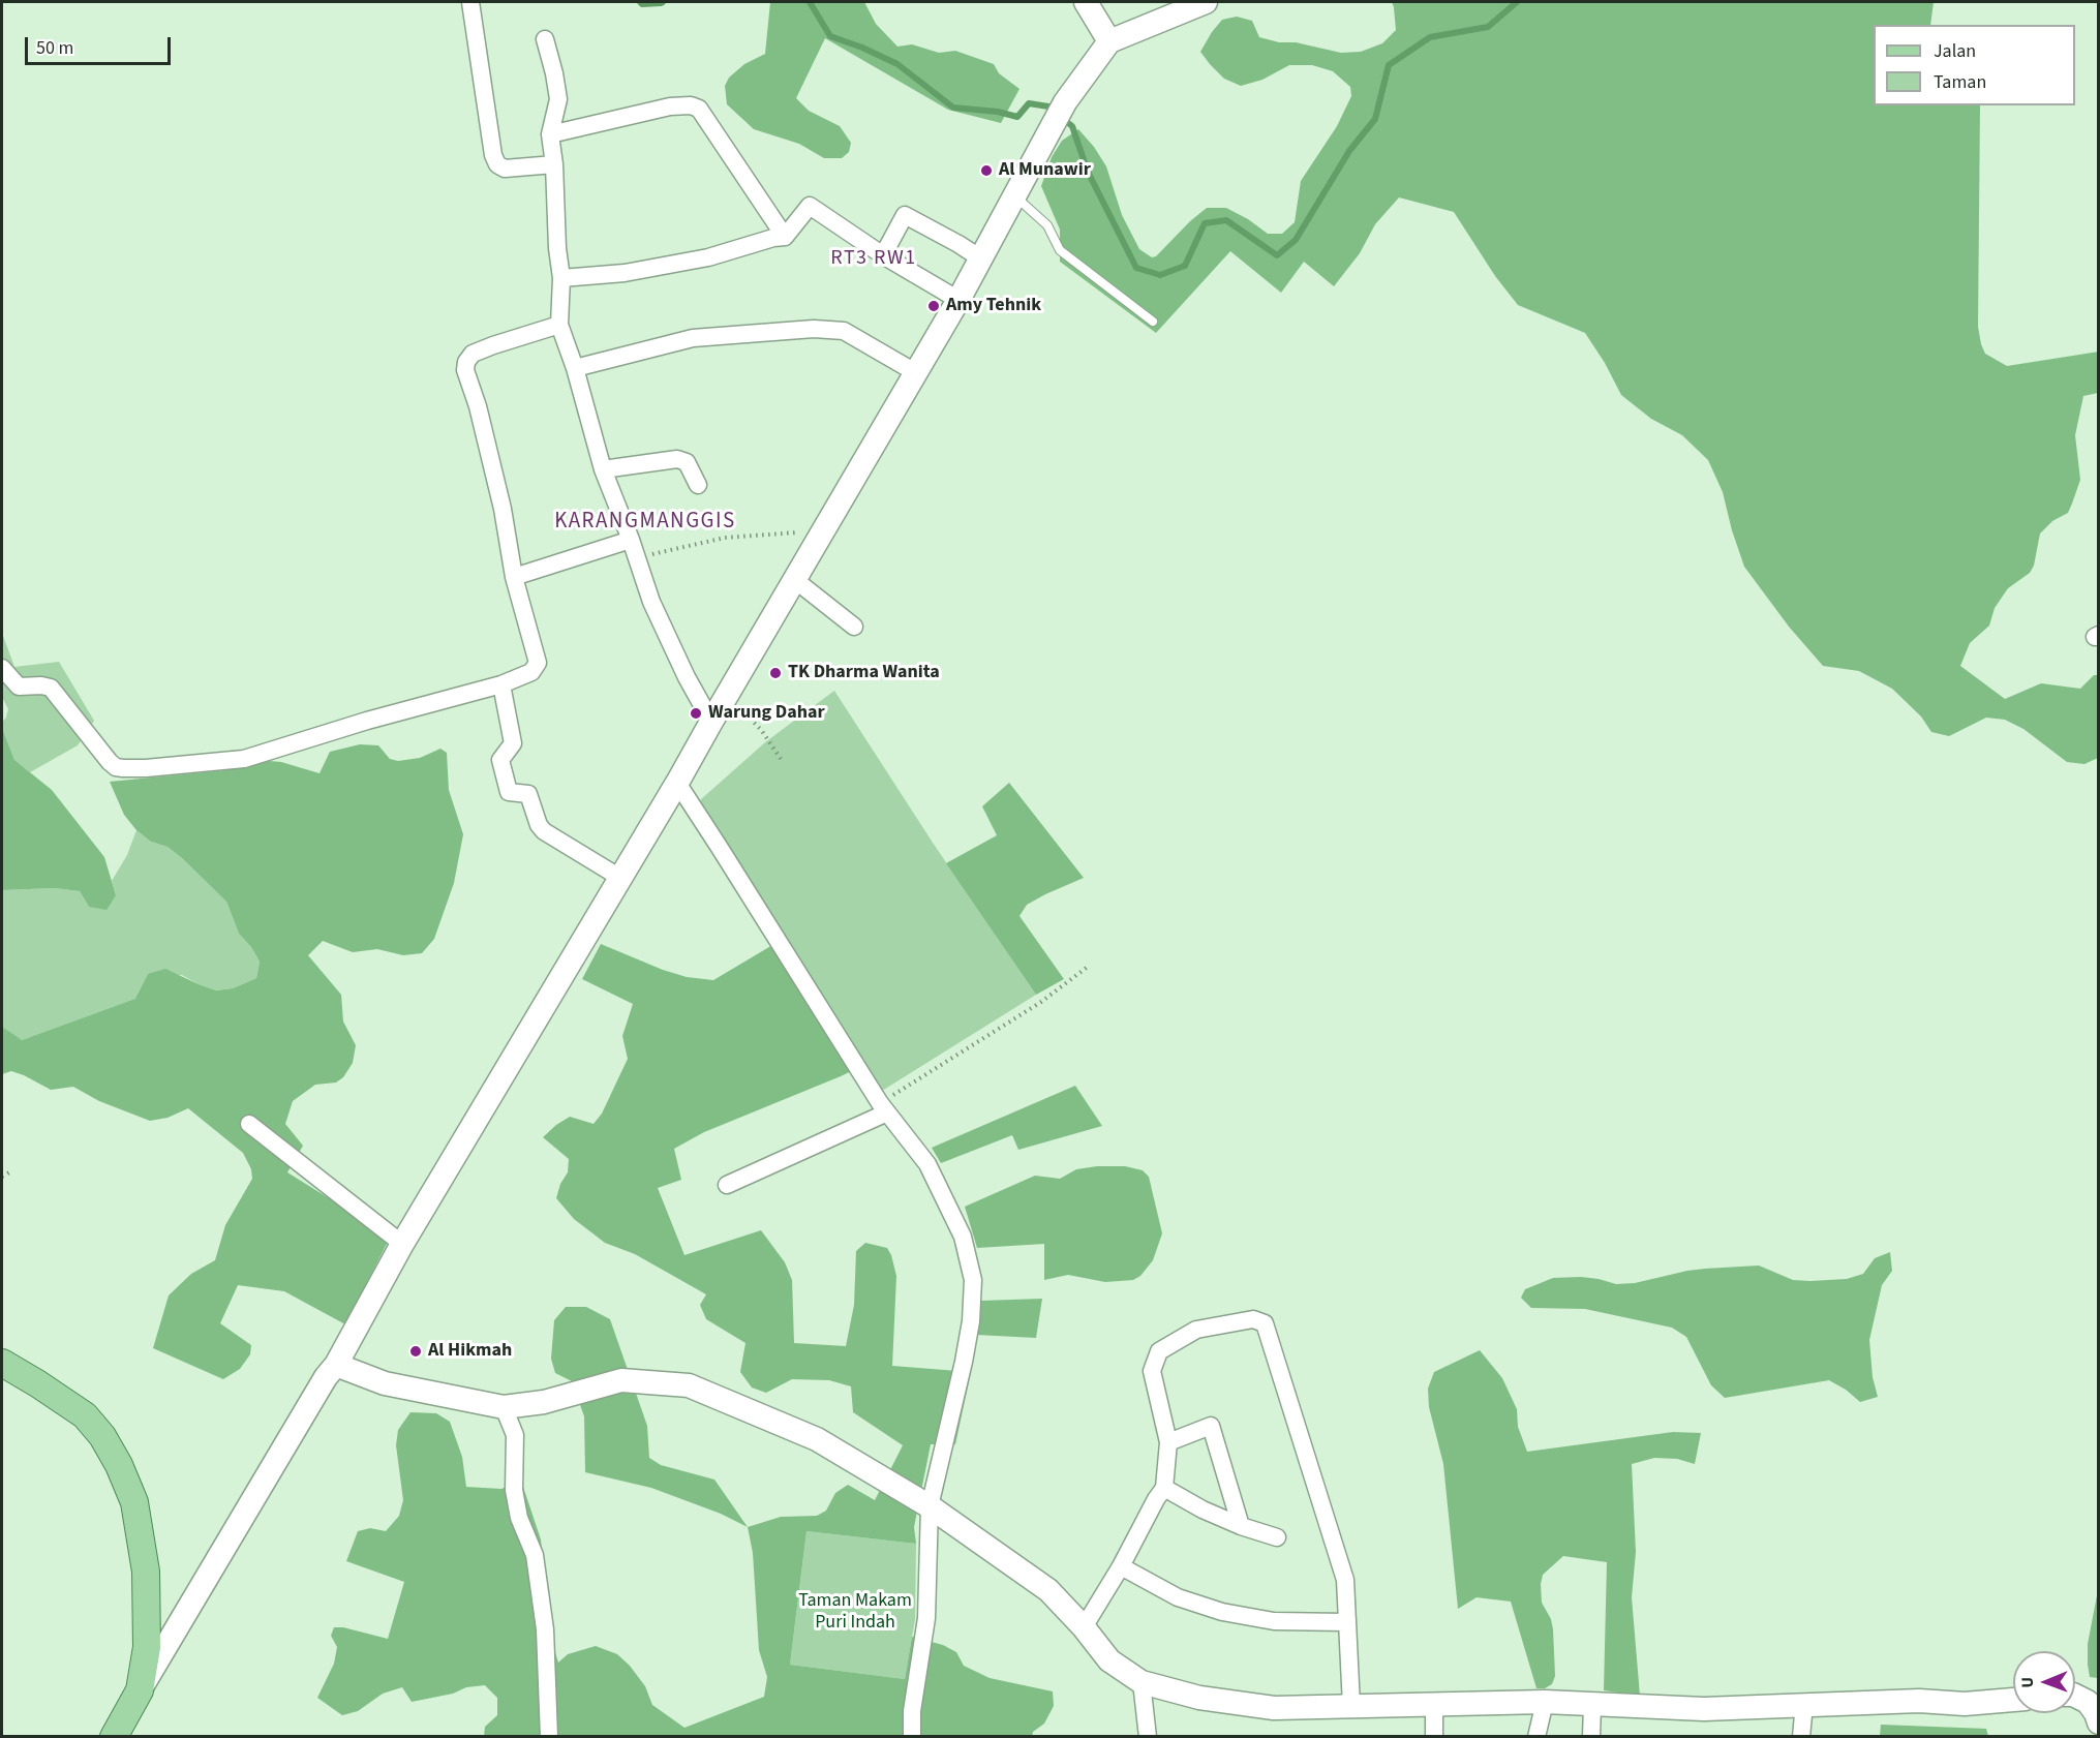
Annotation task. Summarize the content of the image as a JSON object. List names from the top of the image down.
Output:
{
  "districts": ["RT3 RW1", "KARANGMANGGIS"],
  "parks": ["Taman Makam Puri Indah"],
  "places": [
    "Al Munawir",
    "Amy Tehnik",
    "TK Dharma Wanita",
    "Warung Dahar",
    "Al Hikmah"
  ],
  "legend": ["Jalan", "Taman"],
  "scale_bar": "50 m",
  "north": "left"
}
